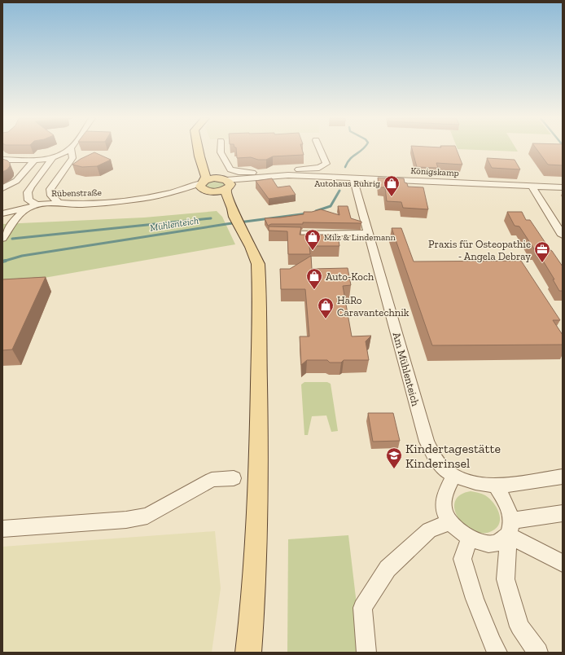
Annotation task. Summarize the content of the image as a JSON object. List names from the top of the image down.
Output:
{
  "streets": {
    "street": ["Königskamp", "Rübenstraße", "Am Mühlenteich"]
  },
  "crossings": [
    ["Königskamp", "Am Mühlenteich"]
  ],
  "water": ["Mühlenteich"],
  "places": {
    "shop": [
      "Autohaus Ruhrig",
      "Milz & Lindemann",
      "Auto-Koch",
      "HaRo Caravantechnik"
    ],
    "office": ["Praxis für Osteopathie - Angela Debray"],
    "school or university": ["Kindertagestätte Kinderinsel"]
  }
}
